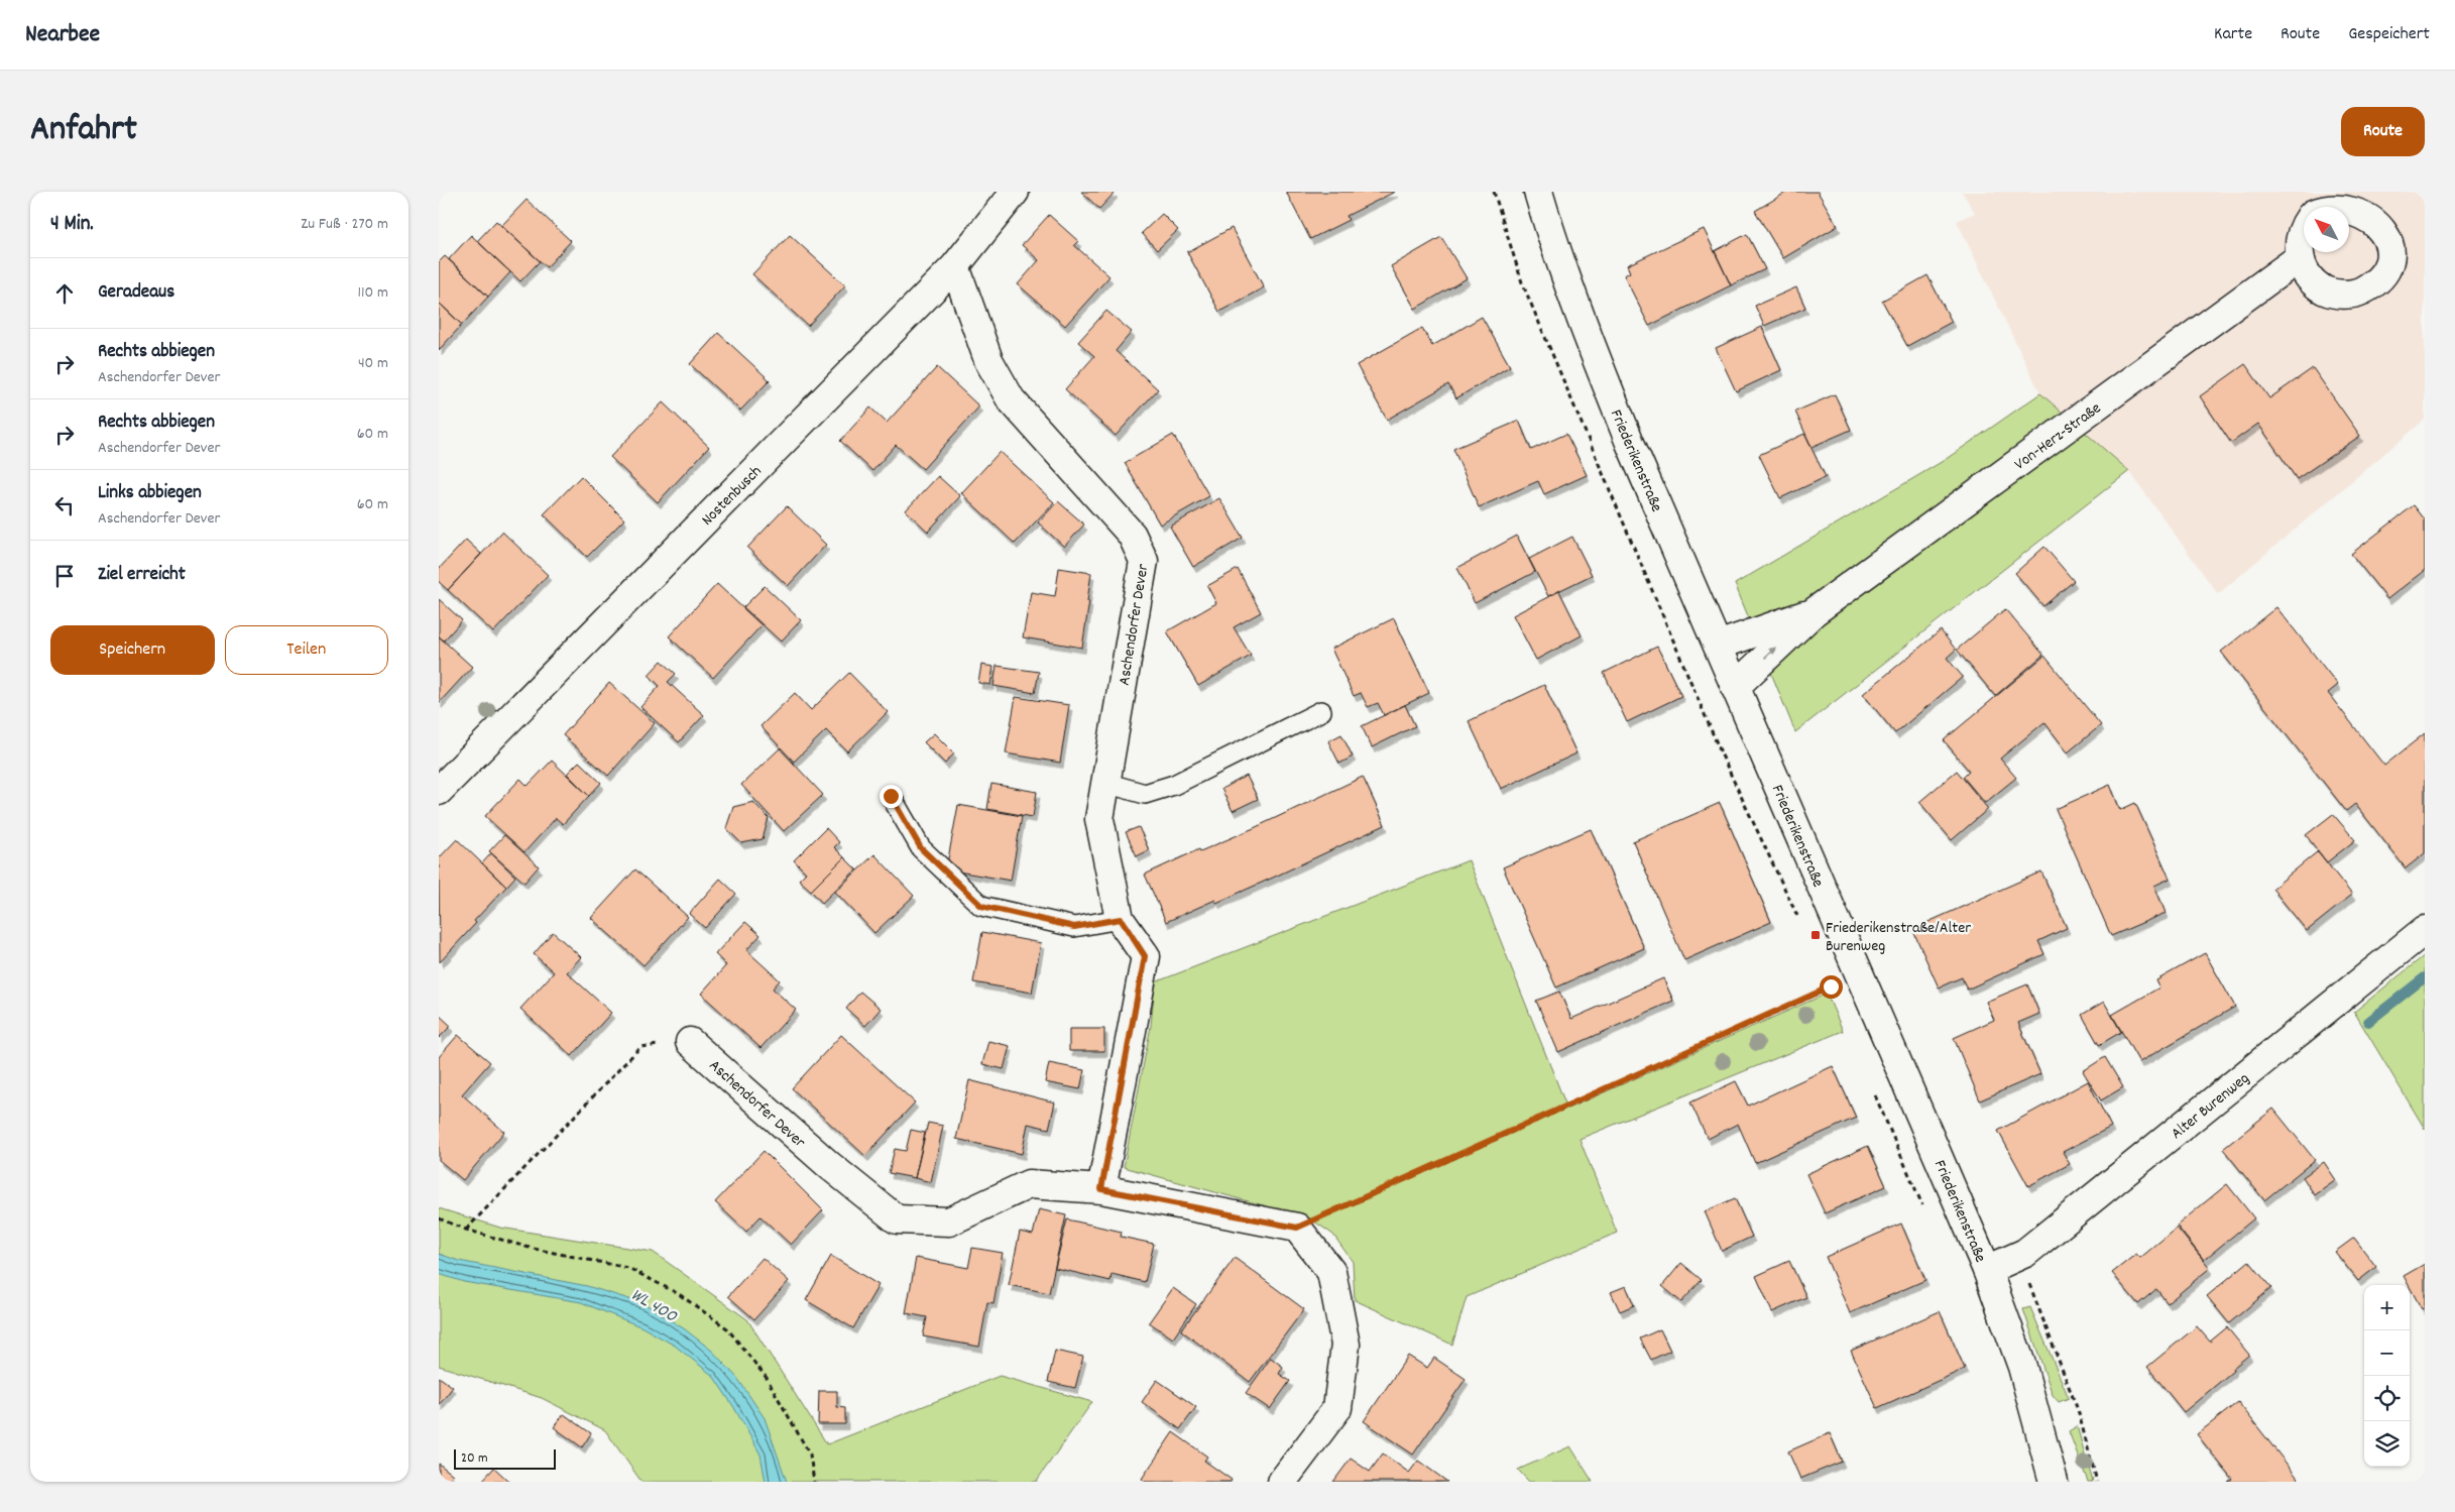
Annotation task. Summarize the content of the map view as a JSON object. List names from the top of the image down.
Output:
{
  "streets": {
    "street": [
      "Von-Herz-Straße",
      "Friederikenstraße",
      "Nostenbusch",
      "Aschendorfer Dever",
      "Alter Burenweg"
    ]
  },
  "crossings": [
    ["Friederikenstraße", "Alter Burenweg"],
    ["Nostenbusch", "Aschendorfer Dever"]
  ],
  "water": ["WL 400"],
  "places": {
    "transit": ["Friederikenstraße/Alter Burenweg"]
  },
  "scale_bar": "20 m",
  "north": "top left",
  "page": {
    "header": "Nearbee",
    "nav": ["Karte", "Route", "Gespeichert"],
    "title": "Anfahrt",
    "buttons": [
      "Route",
      ["Speichern", "Teilen"]
    ],
    "heading": ["4 Min.", "Zu Fuß · 270 m"],
    "list": [
      ["Geradeaus", "110 m"],
      ["Rechts abbiegen", "Aschendorfer Dever", "40 m"],
      ["Rechts abbiegen", "Aschendorfer Dever", "60 m"],
      ["Links abbiegen", "Aschendorfer Dever", "60 m"],
      "Ziel erreicht"
    ],
    "map_buttons": ["+", "−"],
    "scale": "20 m"
  }
}
